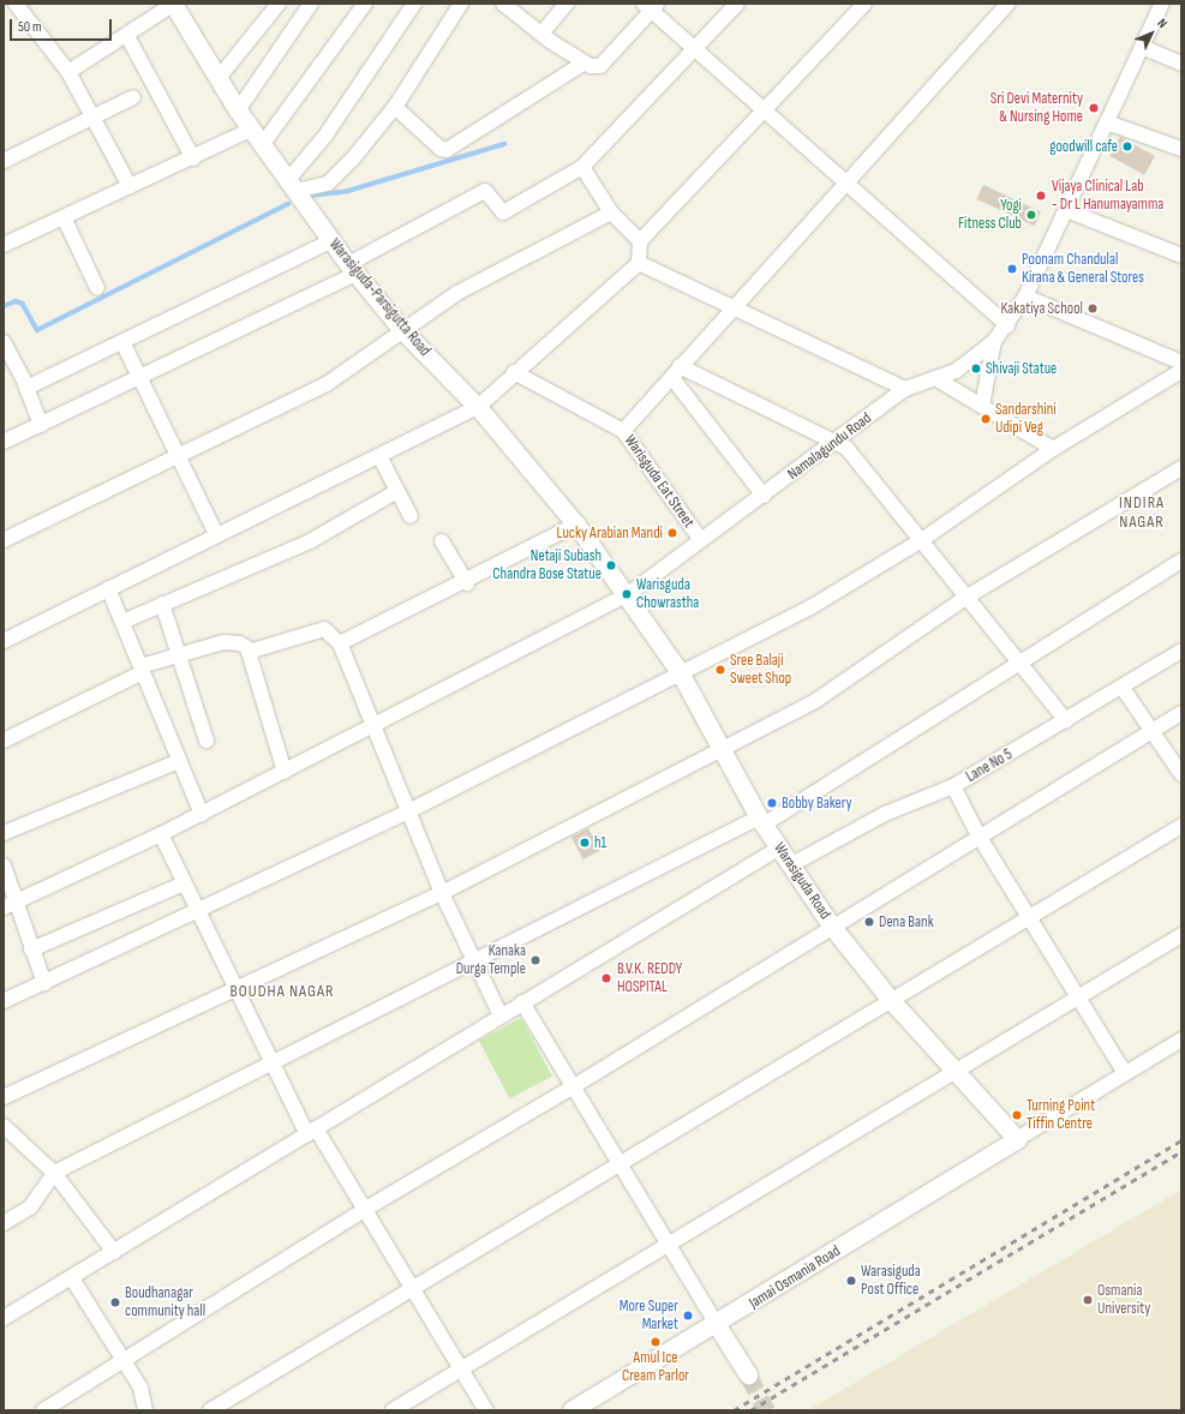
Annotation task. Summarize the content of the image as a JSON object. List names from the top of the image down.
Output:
{
  "streets": {
    "street": [
      "Warasiguda-Parsigutta Road",
      "Namalagundu Road",
      "Warisguda Eat Street",
      "Lane No 5",
      "Warasiguda Road",
      "Jamai Osmania Road"
    ]
  },
  "crossings": [
    ["Warasiguda-Parsigutta Road", "Namalagundu Road"],
    ["Warasiguda-Parsigutta Road", "Warasiguda Road"],
    ["Namalagundu Road", "Warisguda Eat Street"],
    ["Namalagundu Road", "Warasiguda Road"],
    ["Lane No 5", "Warasiguda Road"],
    ["Warasiguda Road", "Jamai Osmania Road"]
  ],
  "districts": ["INDIRA NAGAR", "BOUDHA NAGAR"],
  "places": [
    "Sri Devi Maternity & Nursing Home",
    "goodwill cafe",
    "Vijaya Clinical Lab - Dr L Hanumayamma",
    "Yogi Fitness Club",
    "Poonam Chandulal Kirana & General Stores",
    "Kakatiya School",
    "Shivaji Statue",
    "Sandarshini Udipi Veg",
    "Lucky Arabian Mandi",
    "Netaji Subash Chandra Bose Statue",
    "Warisguda Chowrastha",
    "Sree Balaji Sweet Shop",
    "Bobby Bakery",
    "h1",
    "Dena Bank",
    "Kanaka Durga Temple",
    "B.V.K. REDDY HOSPITAL",
    "Turning Point Tiffin Centre",
    "Warasiguda Post Office",
    "Osmania University",
    "Boudhanagar community hall",
    "More Super Market",
    "Amul Ice Cream Parlor"
  ],
  "scale_bar": "50 m",
  "north": "top right"
}
